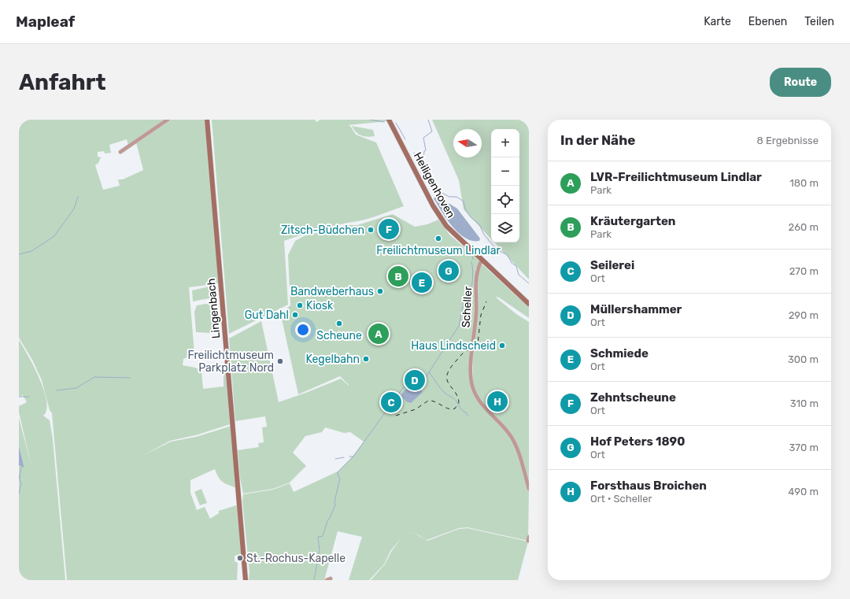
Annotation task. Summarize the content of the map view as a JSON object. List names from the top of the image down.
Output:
{
  "streets": {
    "street": ["Heiligenhoven", "Scheller", "Lingenbach"]
  },
  "crossings": [
    ["Heiligenhoven", "Scheller"]
  ],
  "places": [
    "Zitsch-Büdchen",
    "Freilichtmuseum Lindlar",
    "Bandweberhaus",
    "Kiosk",
    "Gut Dahl",
    "Scheune",
    "Haus Lindscheid",
    "Kegelbahn",
    "Freilichtmuseum Parkplatz Nord",
    "St.-Rochus-Kapelle"
  ],
  "north": "left",
  "page": {
    "header": "Mapleaf",
    "nav": ["Karte", "Ebenen", "Teilen"],
    "buttons": "Route",
    "title": "Anfahrt",
    "heading": ["In der Nähe", "8 Ergebnisse"],
    "map_buttons": ["+", "−"],
    "list": [
      {
        "mark": "A",
        "name": "LVR-Freilichtmuseum Lindlar",
        "note": "Park",
        "value": "180 m"
      },
      {
        "mark": "B",
        "name": "Kräutergarten",
        "note": "Park",
        "value": "260 m"
      },
      {
        "mark": "C",
        "name": "Seilerei",
        "note": "Ort",
        "value": "270 m"
      },
      {
        "mark": "D",
        "name": "Müllershammer",
        "note": "Ort",
        "value": "290 m"
      },
      {
        "mark": "E",
        "name": "Schmiede",
        "note": "Ort",
        "value": "300 m"
      },
      {
        "mark": "F",
        "name": "Zehntscheune",
        "note": "Ort",
        "value": "310 m"
      },
      {
        "mark": "G",
        "name": "Hof Peters 1890",
        "note": "Ort",
        "value": "370 m"
      },
      {
        "mark": "H",
        "name": "Forsthaus Broichen",
        "note": "Ort · Scheller",
        "value": "490 m"
      }
    ],
    "pins": [
      "F",
      "G",
      "B",
      "E",
      "A",
      "D",
      "H",
      "C"
    ]
  }
}
